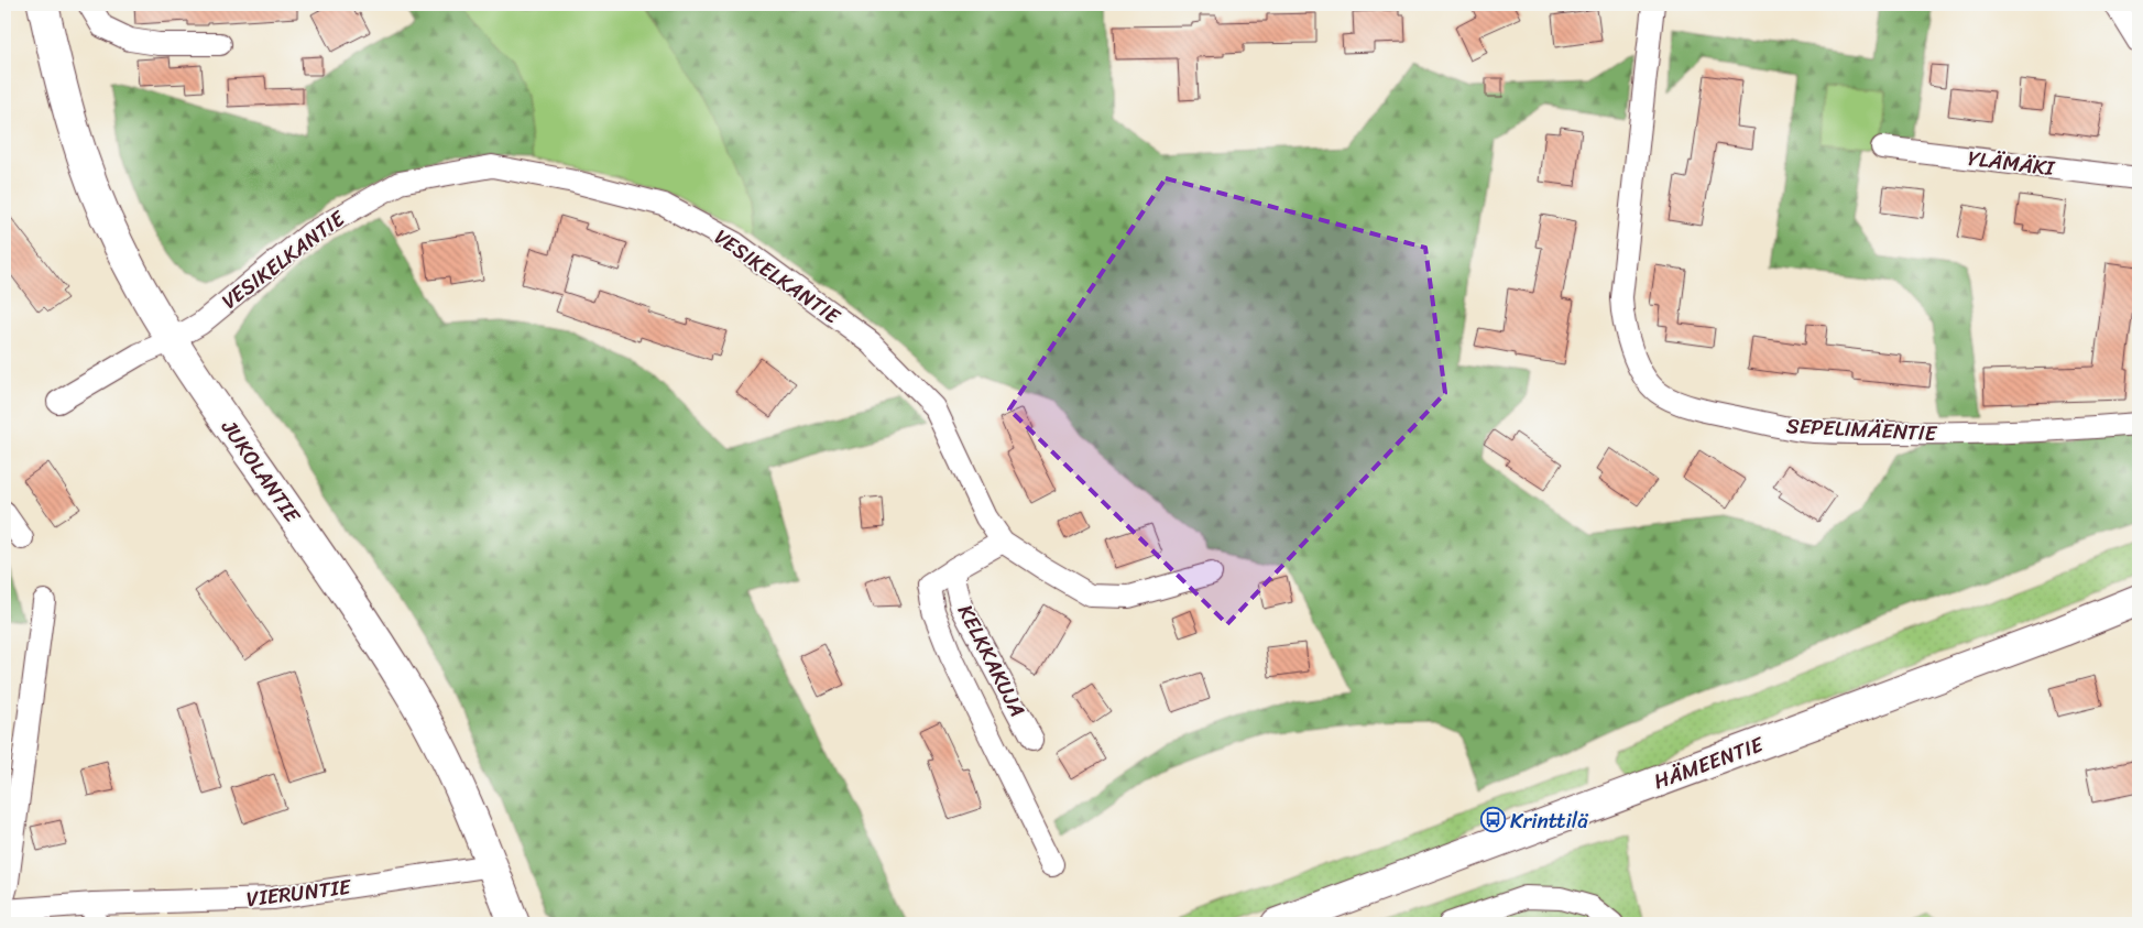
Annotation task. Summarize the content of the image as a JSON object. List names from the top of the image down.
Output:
{
  "streets": {
    "main road": ["JUKOLANTIE", "HÄMEENTIE"],
    "street": [
      "YLÄMÄKI",
      "VESIKELKANTIE",
      "SEPELIMÄENTIE",
      "KELKKAKUJA",
      "VIERUNTIE"
    ]
  },
  "crossings": [
    ["VESIKELKANTIE", "JUKOLANTIE"],
    ["JUKOLANTIE", "VIERUNTIE"]
  ],
  "places": {
    "bus stop": ["Krinttilä"]
  }
}
